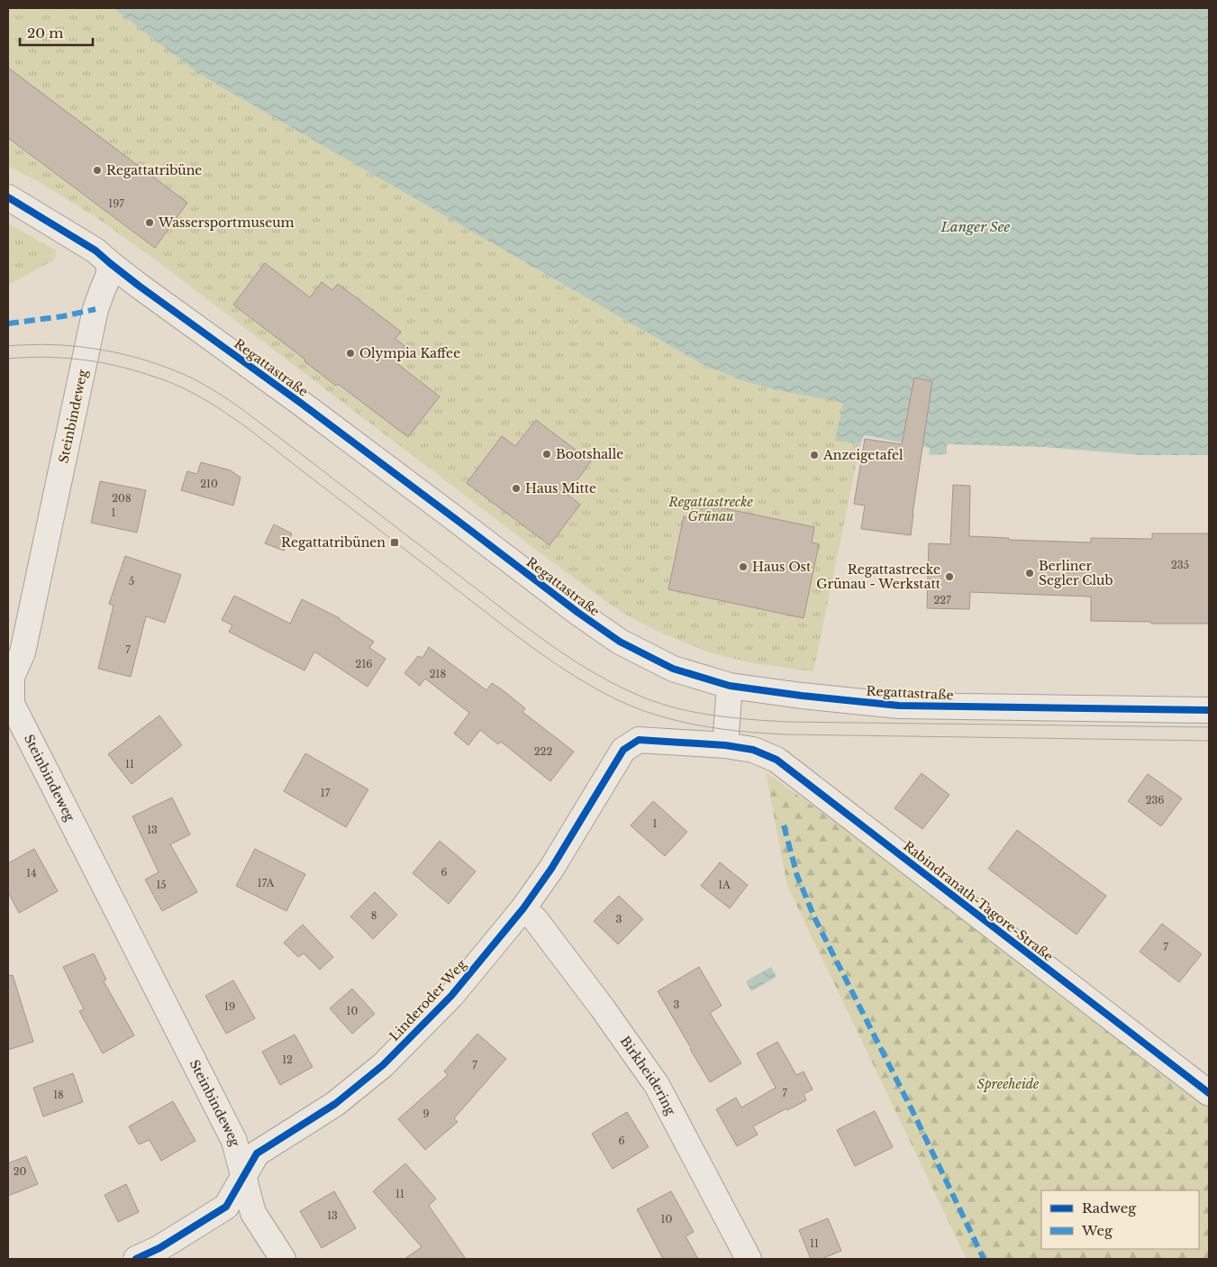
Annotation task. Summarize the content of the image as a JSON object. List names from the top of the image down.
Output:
{
  "streets": {
    "street": [
      "Regattastraße",
      "Steinbindeweg",
      "Rabindranath-Tagore-Straße",
      "Linderoder Weg",
      "Birkheidering"
    ]
  },
  "crossings": [
    ["Regattastraße", "Steinbindeweg"],
    ["Steinbindeweg", "Linderoder Weg"],
    ["Rabindranath-Tagore-Straße", "Linderoder Weg"],
    ["Linderoder Weg", "Birkheidering"]
  ],
  "water": ["Langer See"],
  "parks": ["Regattastrecke Grünau", "Spreeheide"],
  "places": {
    "other": [
      "Regattatribüne",
      "Wassersportmuseum",
      "Olympia Kaffee",
      "Bootshalle",
      "Anzeigetafel",
      "Haus Mitte",
      "Haus Ost",
      "Berliner Segler Club",
      "Regattastrecke Grünau - Werkstatt"
    ],
    "transit": ["Regattatribünen"]
  },
  "house_numbers": [
    "197",
    "210",
    "208",
    "1",
    "235",
    "5",
    "227",
    "7",
    "216",
    "218",
    "222",
    "11",
    "17",
    "236",
    "1",
    "13",
    "6",
    "14",
    "17A",
    "15",
    "1A",
    "8",
    "3",
    "7",
    "3",
    "19",
    "10",
    "12",
    "7",
    "7",
    "18",
    "9",
    "6",
    "20",
    "11",
    "13",
    "10",
    "11"
  ],
  "legend": ["Radweg", "Weg"],
  "scale_bar": "20 m"
}
